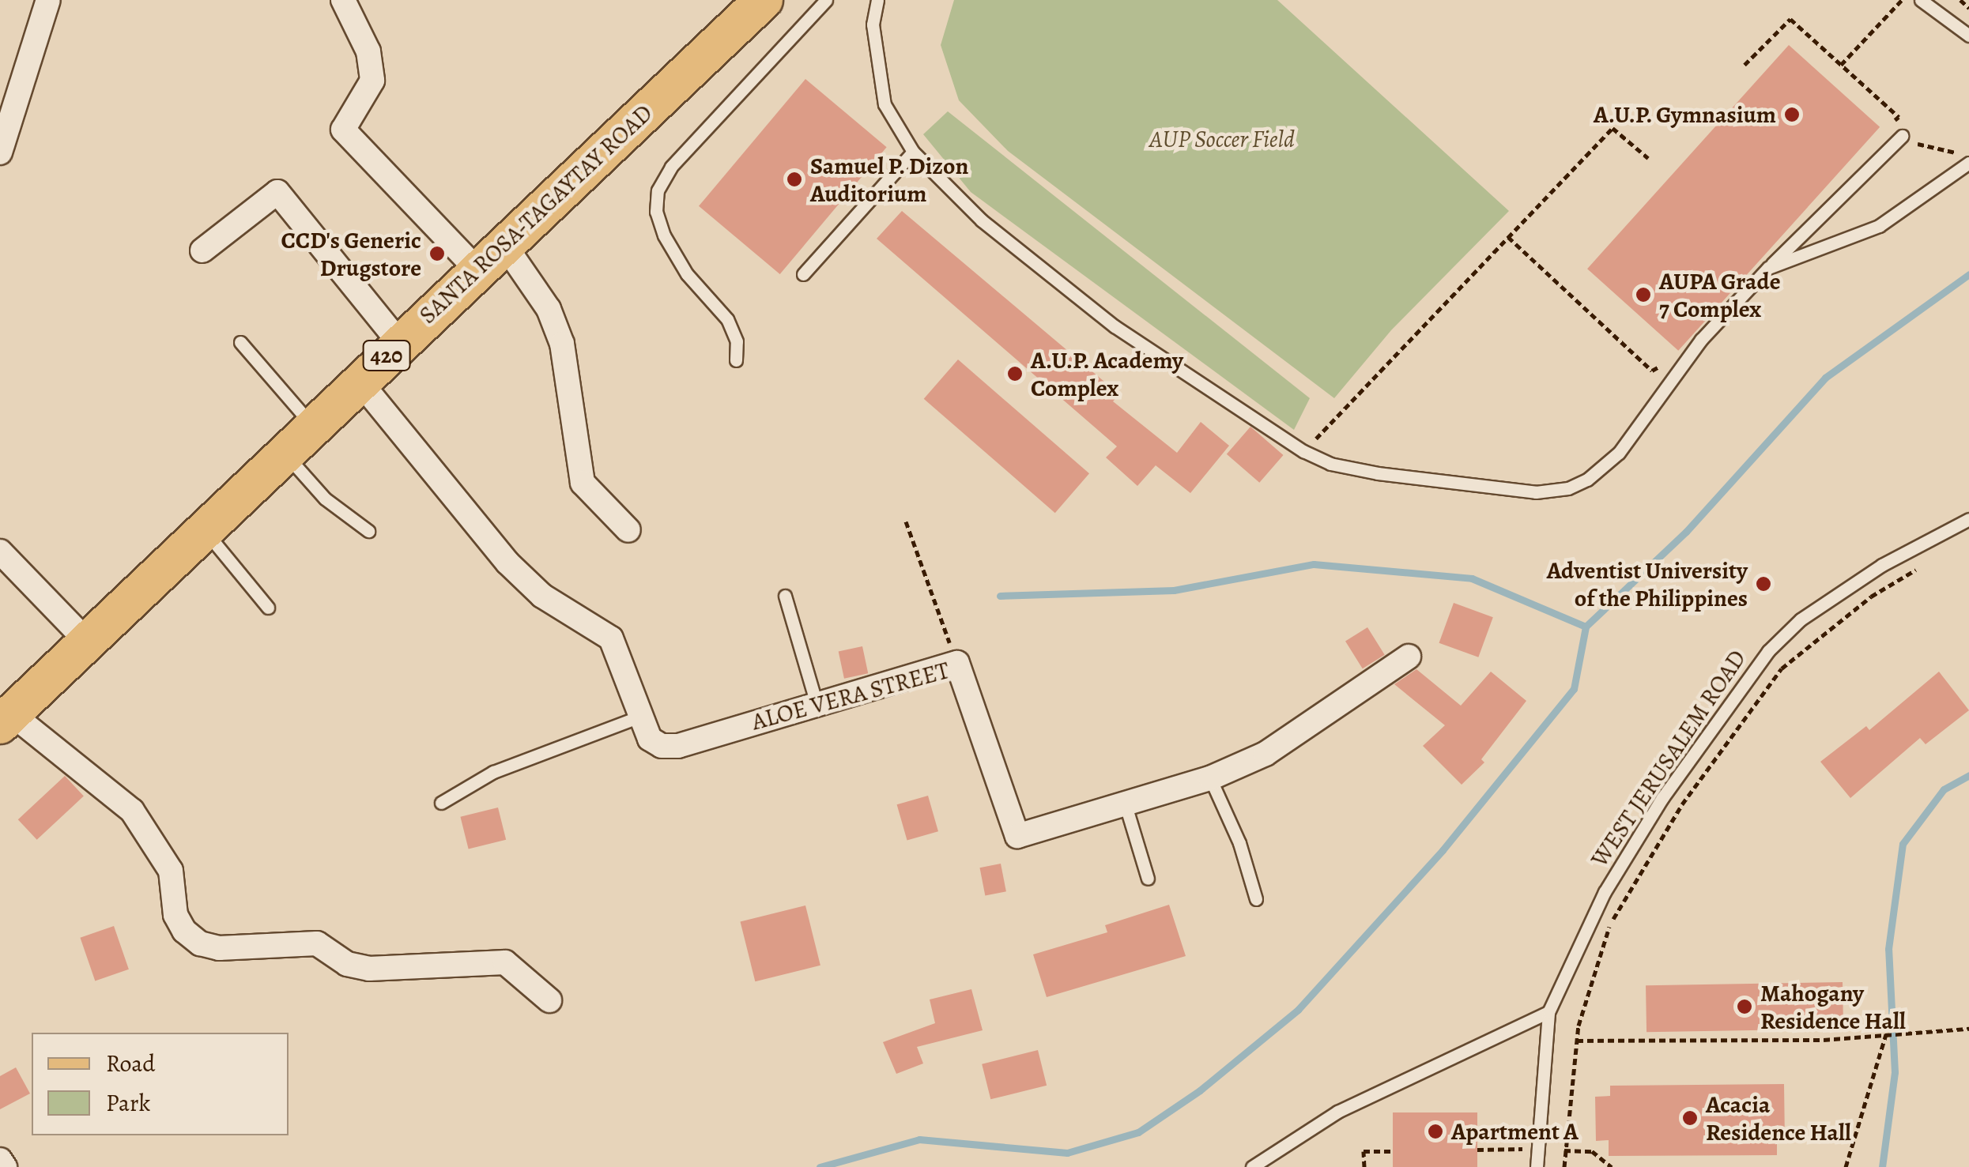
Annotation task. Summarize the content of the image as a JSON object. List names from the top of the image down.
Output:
{
  "streets": {
    "main road": ["SANTA ROSA-TAGAYTAY ROAD", "420"],
    "street": ["ALOE VERA STREET"],
    "lane": ["WEST JERUSALEM ROAD"]
  },
  "crossings": [
    ["SANTA ROSA-TAGAYTAY ROAD", "ALOE VERA STREET"]
  ],
  "parks": ["AUP Soccer Field"],
  "places": [
    "A.U.P. Gymnasium",
    "Samuel P. Dizon Auditorium",
    "CCD's Generic Drugstore",
    "AUPA Grade 7 Complex",
    "A.U.P. Academy Complex",
    "Adventist University of the Philippines",
    "Mahogany Residence Hall",
    "Acacia Residence Hall",
    "Apartment A"
  ],
  "legend": ["Road", "Park"]
}
